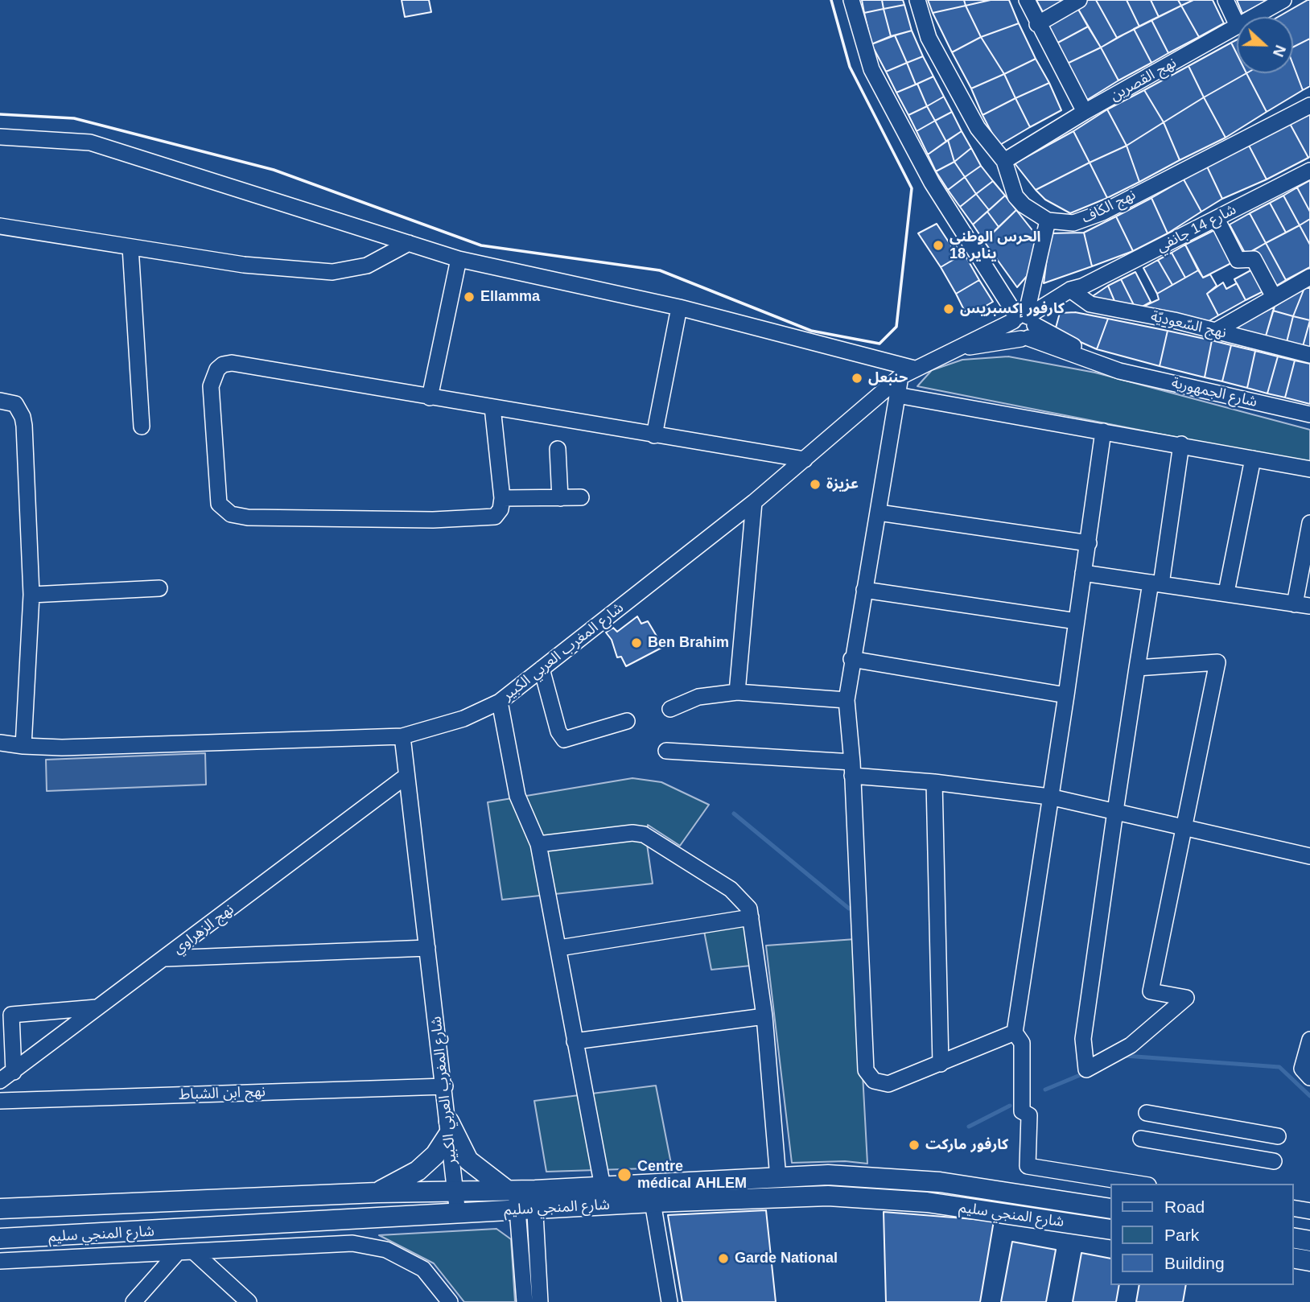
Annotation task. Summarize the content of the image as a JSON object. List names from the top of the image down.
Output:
{
  "streets": {
    "main road": ["شارع المنجي سليم"],
    "street": [
      "نهج القصرين",
      "نهج الكاف",
      "شارع 14 جانفي",
      "نهج السّعوديّة",
      "شارع الجمهورية",
      "شارع المغرب العربي الكبير",
      "نهج الزهراوي",
      "نهج ابن الشباط"
    ]
  },
  "crossings": [
    ["شارع 14 جانفي", "نهج السّعوديّة"],
    ["شارع 14 جانفي", "شارع الجمهورية"],
    ["شارع 14 جانفي", "شارع المغرب العربي الكبير"],
    ["شارع الجمهورية", "شارع المغرب العربي الكبير"],
    ["شارع المغرب العربي الكبير", "نهج الزهراوي"],
    ["شارع المغرب العربي الكبير", "نهج ابن الشباط"],
    ["شارع المغرب العربي الكبير", "شارع المنجي سليم"]
  ],
  "places": [
    "الحرس الوطني 18 يناير",
    "Ellamma",
    "كارفور إكسبريس",
    "حنبعل",
    "عزيزة",
    "Ben Brahim",
    "كارفور ماركت",
    "Centre médical AHLEM",
    "Garde National"
  ],
  "legend": ["Road", "Park", "Building"],
  "north": "right"
}
